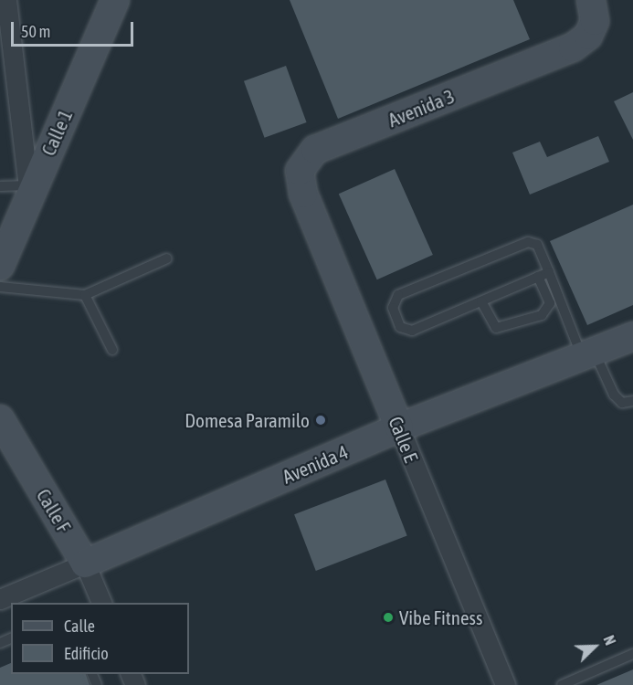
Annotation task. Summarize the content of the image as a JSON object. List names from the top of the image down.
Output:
{
  "streets": {
    "main road": [
      "Avenida 3",
      "Calle 1",
      "Calle E",
      "Avenida 4",
      "Calle F"
    ]
  },
  "crossings": [
    ["Avenida 3", "Calle E"],
    ["Calle E", "Avenida 4"],
    ["Avenida 4", "Calle F"]
  ],
  "places": ["Domesa Paramilo", "Vibe Fitness"],
  "legend": ["Calle", "Edificio"],
  "scale_bar": "50 m",
  "north": "top right"
}
